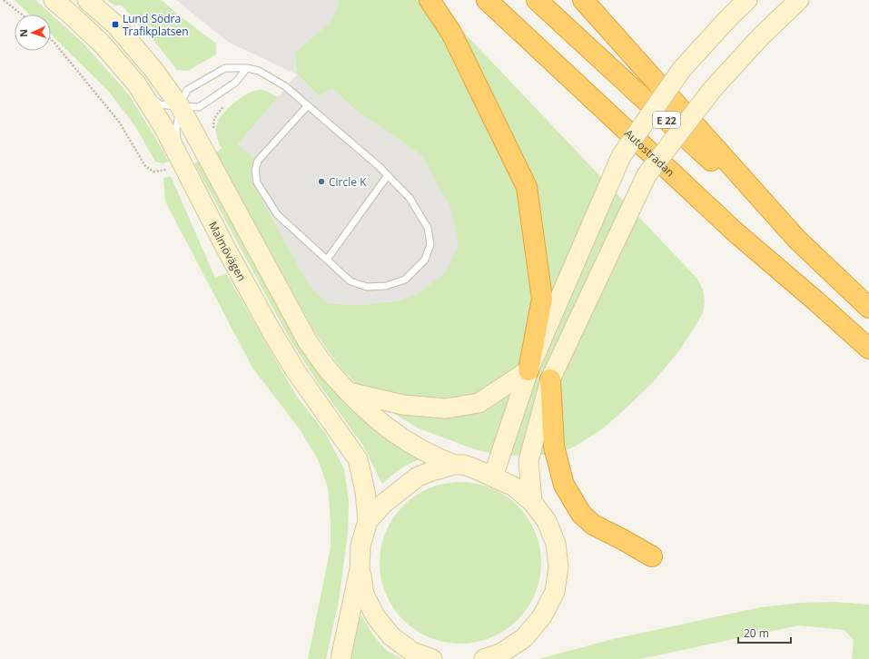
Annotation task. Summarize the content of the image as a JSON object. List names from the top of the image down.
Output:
{
  "streets": {
    "highway": ["E 22", "Autostradan"],
    "main road": ["Malmövägen"]
  },
  "places": {
    "transit": ["Lund Södra Trafikplatsen"],
    "other": ["Circle K"]
  },
  "scale_bar": "20 m",
  "north": "left"
}
